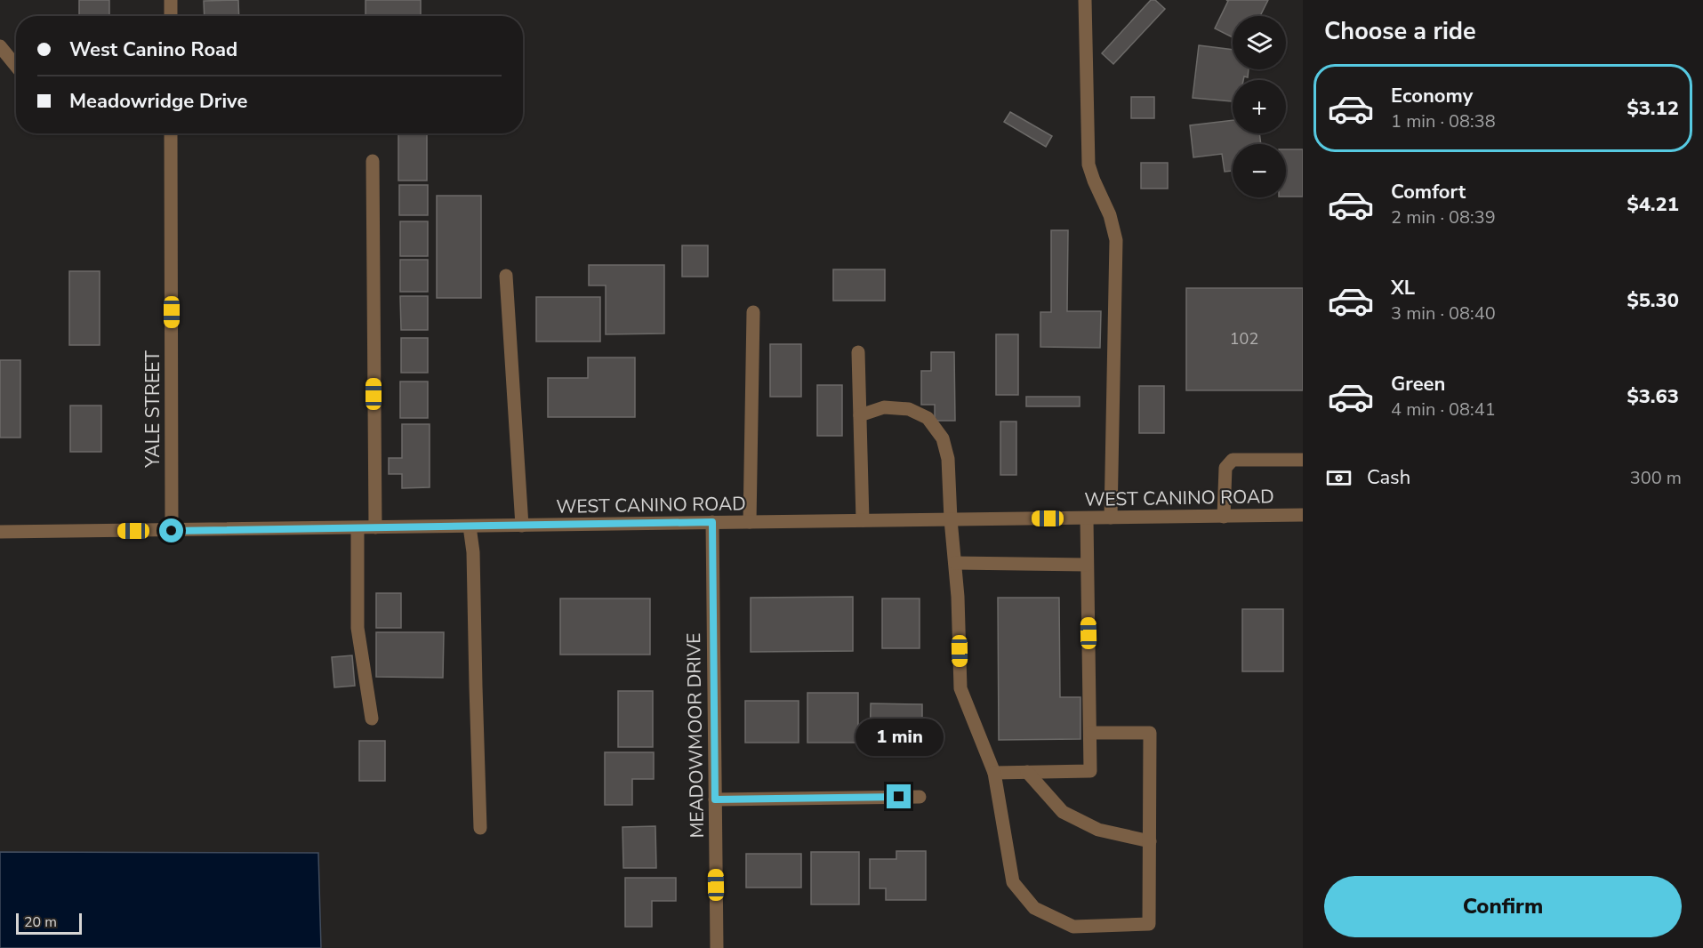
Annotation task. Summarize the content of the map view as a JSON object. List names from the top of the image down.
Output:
{
  "streets": {
    "street": ["YALE STREET", "WEST CANINO ROAD", "MEADOWMOOR DRIVE"]
  },
  "crossings": [
    ["YALE STREET", "WEST CANINO ROAD"],
    ["WEST CANINO ROAD", "MEADOWMOOR DRIVE"]
  ],
  "house_numbers": ["102"],
  "scale_bar": "20 m",
  "page": {
    "heading": "Choose a ride",
    "map_buttons": ["+", "−"],
    "banner": ["West Canino Road", "Meadowridge Drive"],
    "list": [
      {
        "name": "Economy",
        "note": "1 min · 08:38",
        "value": "$3.12"
      },
      {
        "name": "Comfort",
        "note": "2 min · 08:39",
        "value": "$4.21"
      },
      {
        "name": "XL",
        "note": "3 min · 08:40",
        "value": "$5.30"
      },
      {
        "name": "Green",
        "note": "4 min · 08:41",
        "value": "$3.63"
      }
    ],
    "pay": ["Cash", "300 m"],
    "bubble": "1 min",
    "buttons": "Confirm",
    "scale": "20 m"
  }
}
